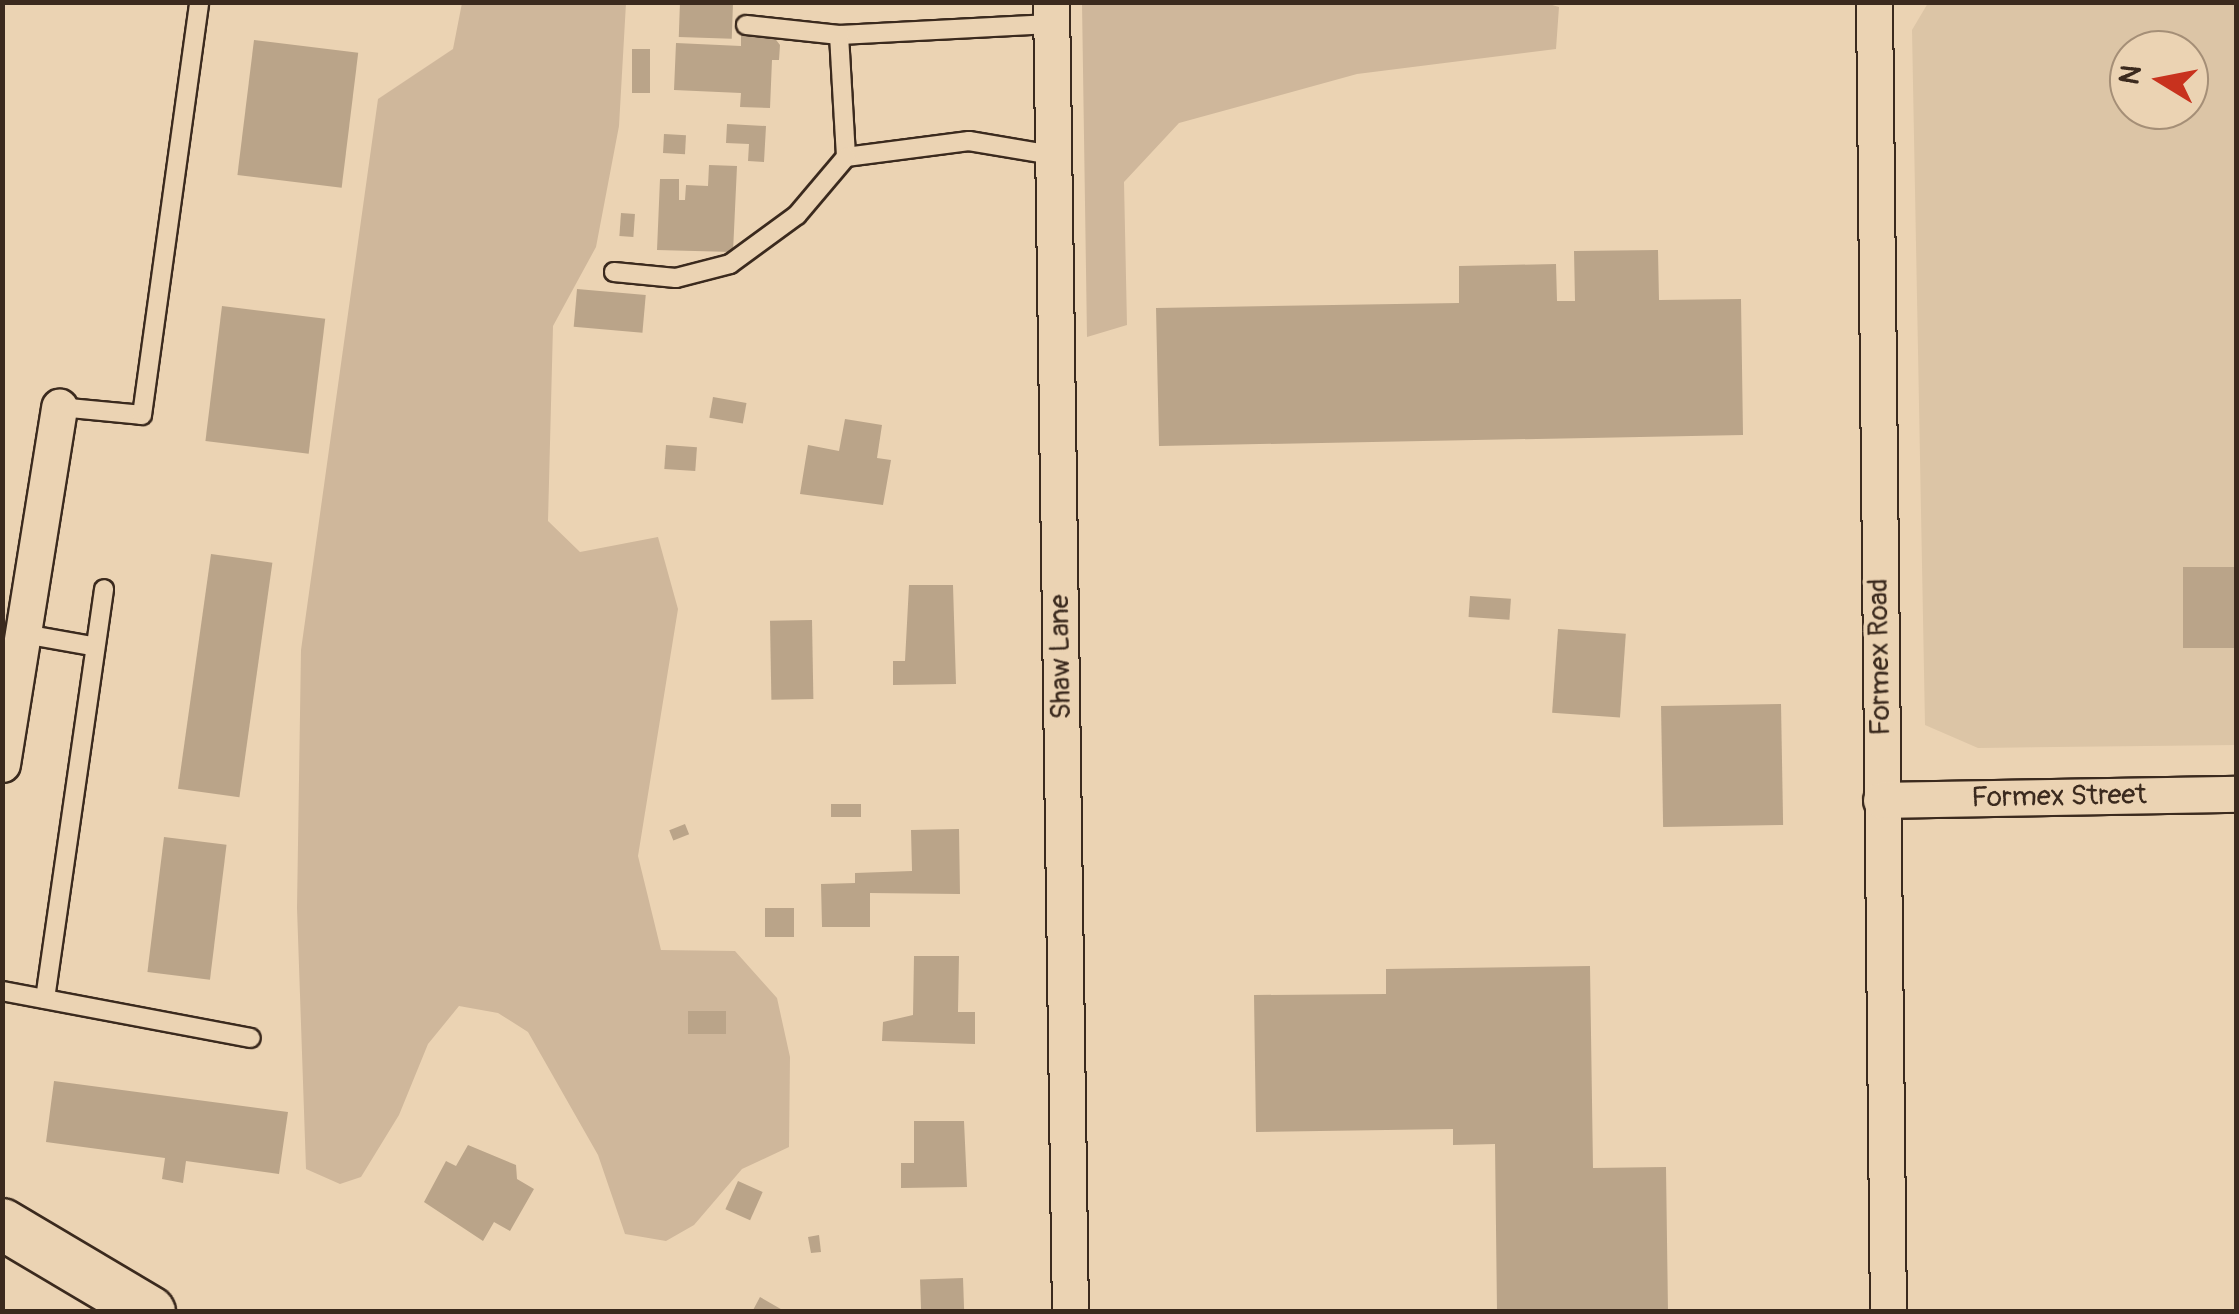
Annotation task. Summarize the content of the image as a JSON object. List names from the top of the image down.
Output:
{
  "streets": {
    "street": ["Shaw Lane", "Formex Road", "Formex Street"]
  },
  "crossings": [
    ["Formex Road", "Formex Street"]
  ],
  "north": "left"
}
